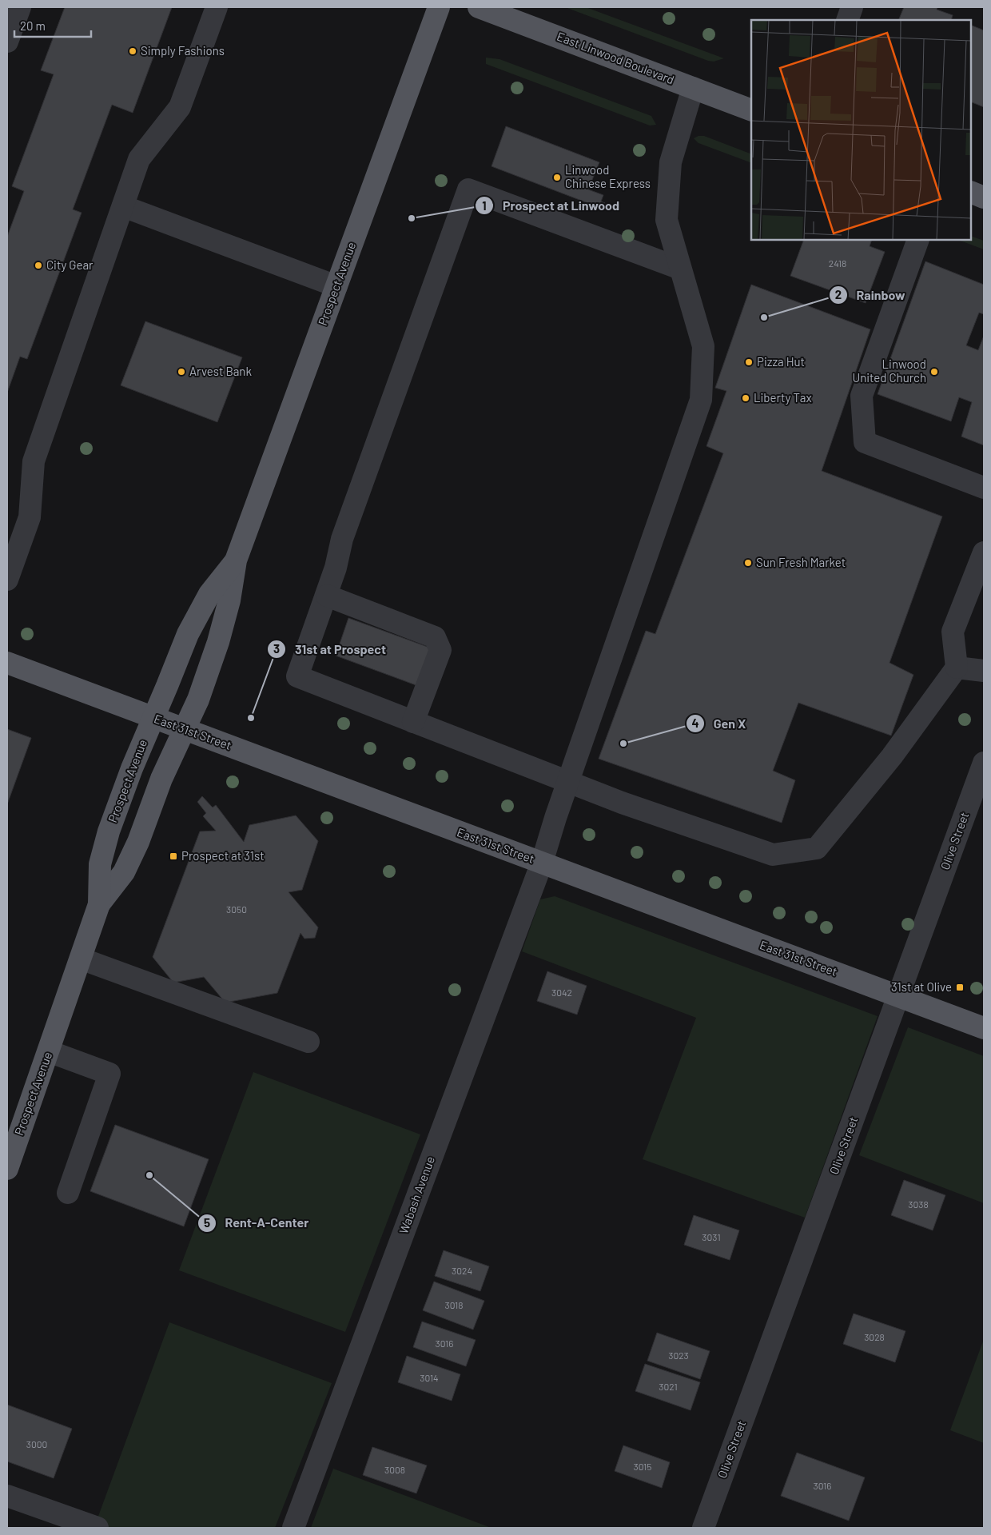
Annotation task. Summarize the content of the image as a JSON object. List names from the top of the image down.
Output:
{
  "streets": {
    "main road": ["East Linwood Boulevard", "Prospect Avenue", "East 31st Street"],
    "street": ["Olive Street", "Wabash Avenue"]
  },
  "crossings": [
    ["East Linwood Boulevard", "Wabash Avenue"],
    ["Prospect Avenue", "East 31st Street"],
    ["East 31st Street", "Olive Street"],
    ["East 31st Street", "Wabash Avenue"]
  ],
  "places": {
    "other": [
      "Simply Fashions",
      "Linwood Chinese Express",
      "Prospect at Linwood",
      "City Gear",
      "Rainbow",
      "Pizza Hut",
      "Arvest Bank",
      "Linwood United Church",
      "Liberty Tax",
      "Sun Fresh Market",
      "31st at Prospect",
      "Gen X",
      "Rent-A-Center"
    ],
    "transit": ["Prospect at 31st", "31st at Olive"]
  },
  "house_numbers": [
    "2418",
    "3050",
    "3042",
    "3038",
    "3031",
    "3024",
    "3018",
    "3028",
    "3016",
    "3023",
    "3014",
    "3021",
    "3000",
    "3015",
    "3008",
    "3016"
  ],
  "scale_bar": "20 m"
}
